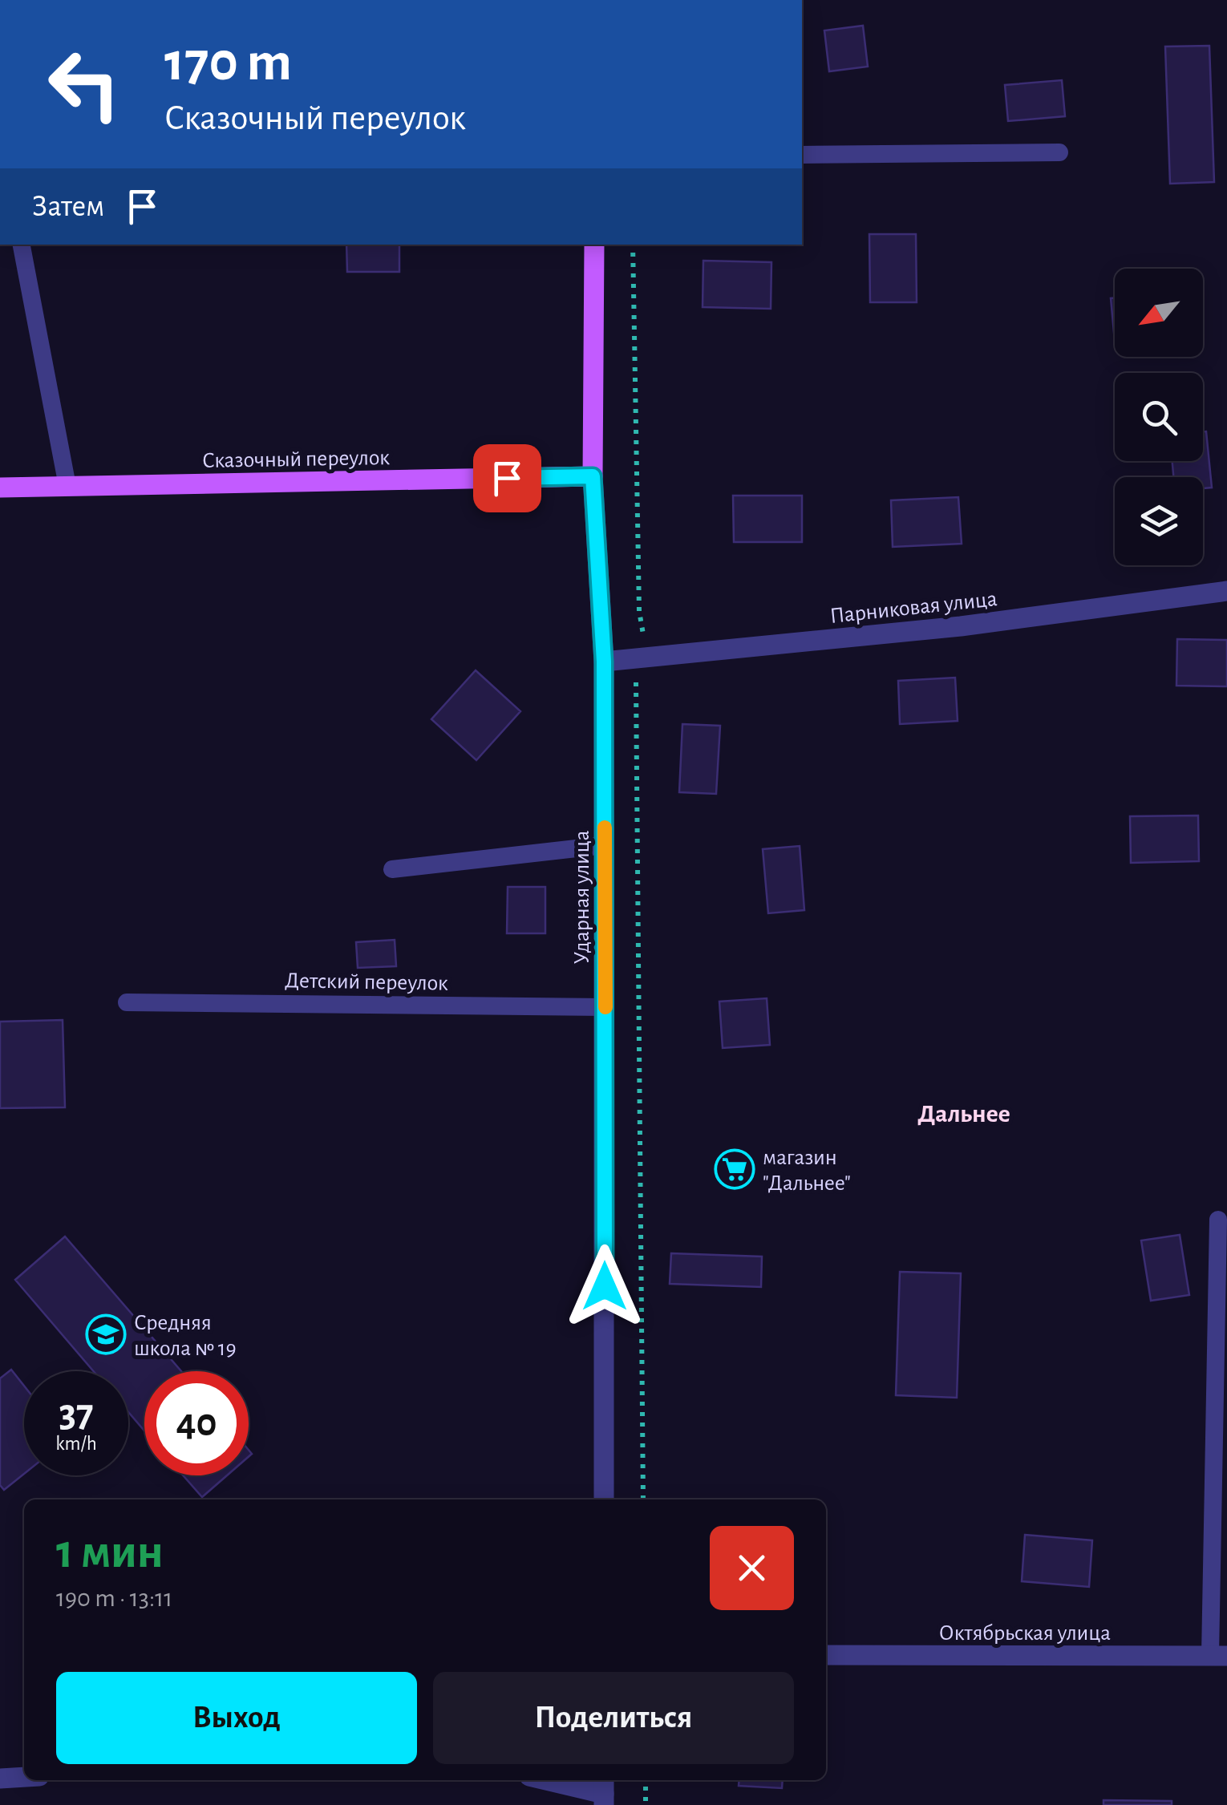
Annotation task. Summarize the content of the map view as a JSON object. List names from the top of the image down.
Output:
{
  "streets": {
    "main road": ["Сказочный переулок", "Ударная улица"],
    "street": ["Парниковая улица", "Октябрьская улица"],
    "lane": ["Детский переулок"]
  },
  "crossings": [
    ["Сказочный переулок", "Ударная улица"],
    ["Парниковая улица", "Ударная улица"],
    ["Ударная улица", "Детский переулок"]
  ],
  "districts": ["Дальнее"],
  "places": {
    "supermarket": ["магазин \"Дальнее\""],
    "school or university": ["Средняя школа № 19"]
  },
  "north": "bottom left",
  "page": {
    "turn": ["170 m", "Сказочный переулок"],
    "then": "Затем",
    "speed": "37 km/h",
    "limit": "40",
    "heading": ["1 мин", "190 m · 13:11"],
    "buttons": ["Выход", "Поделиться"]
  }
}
